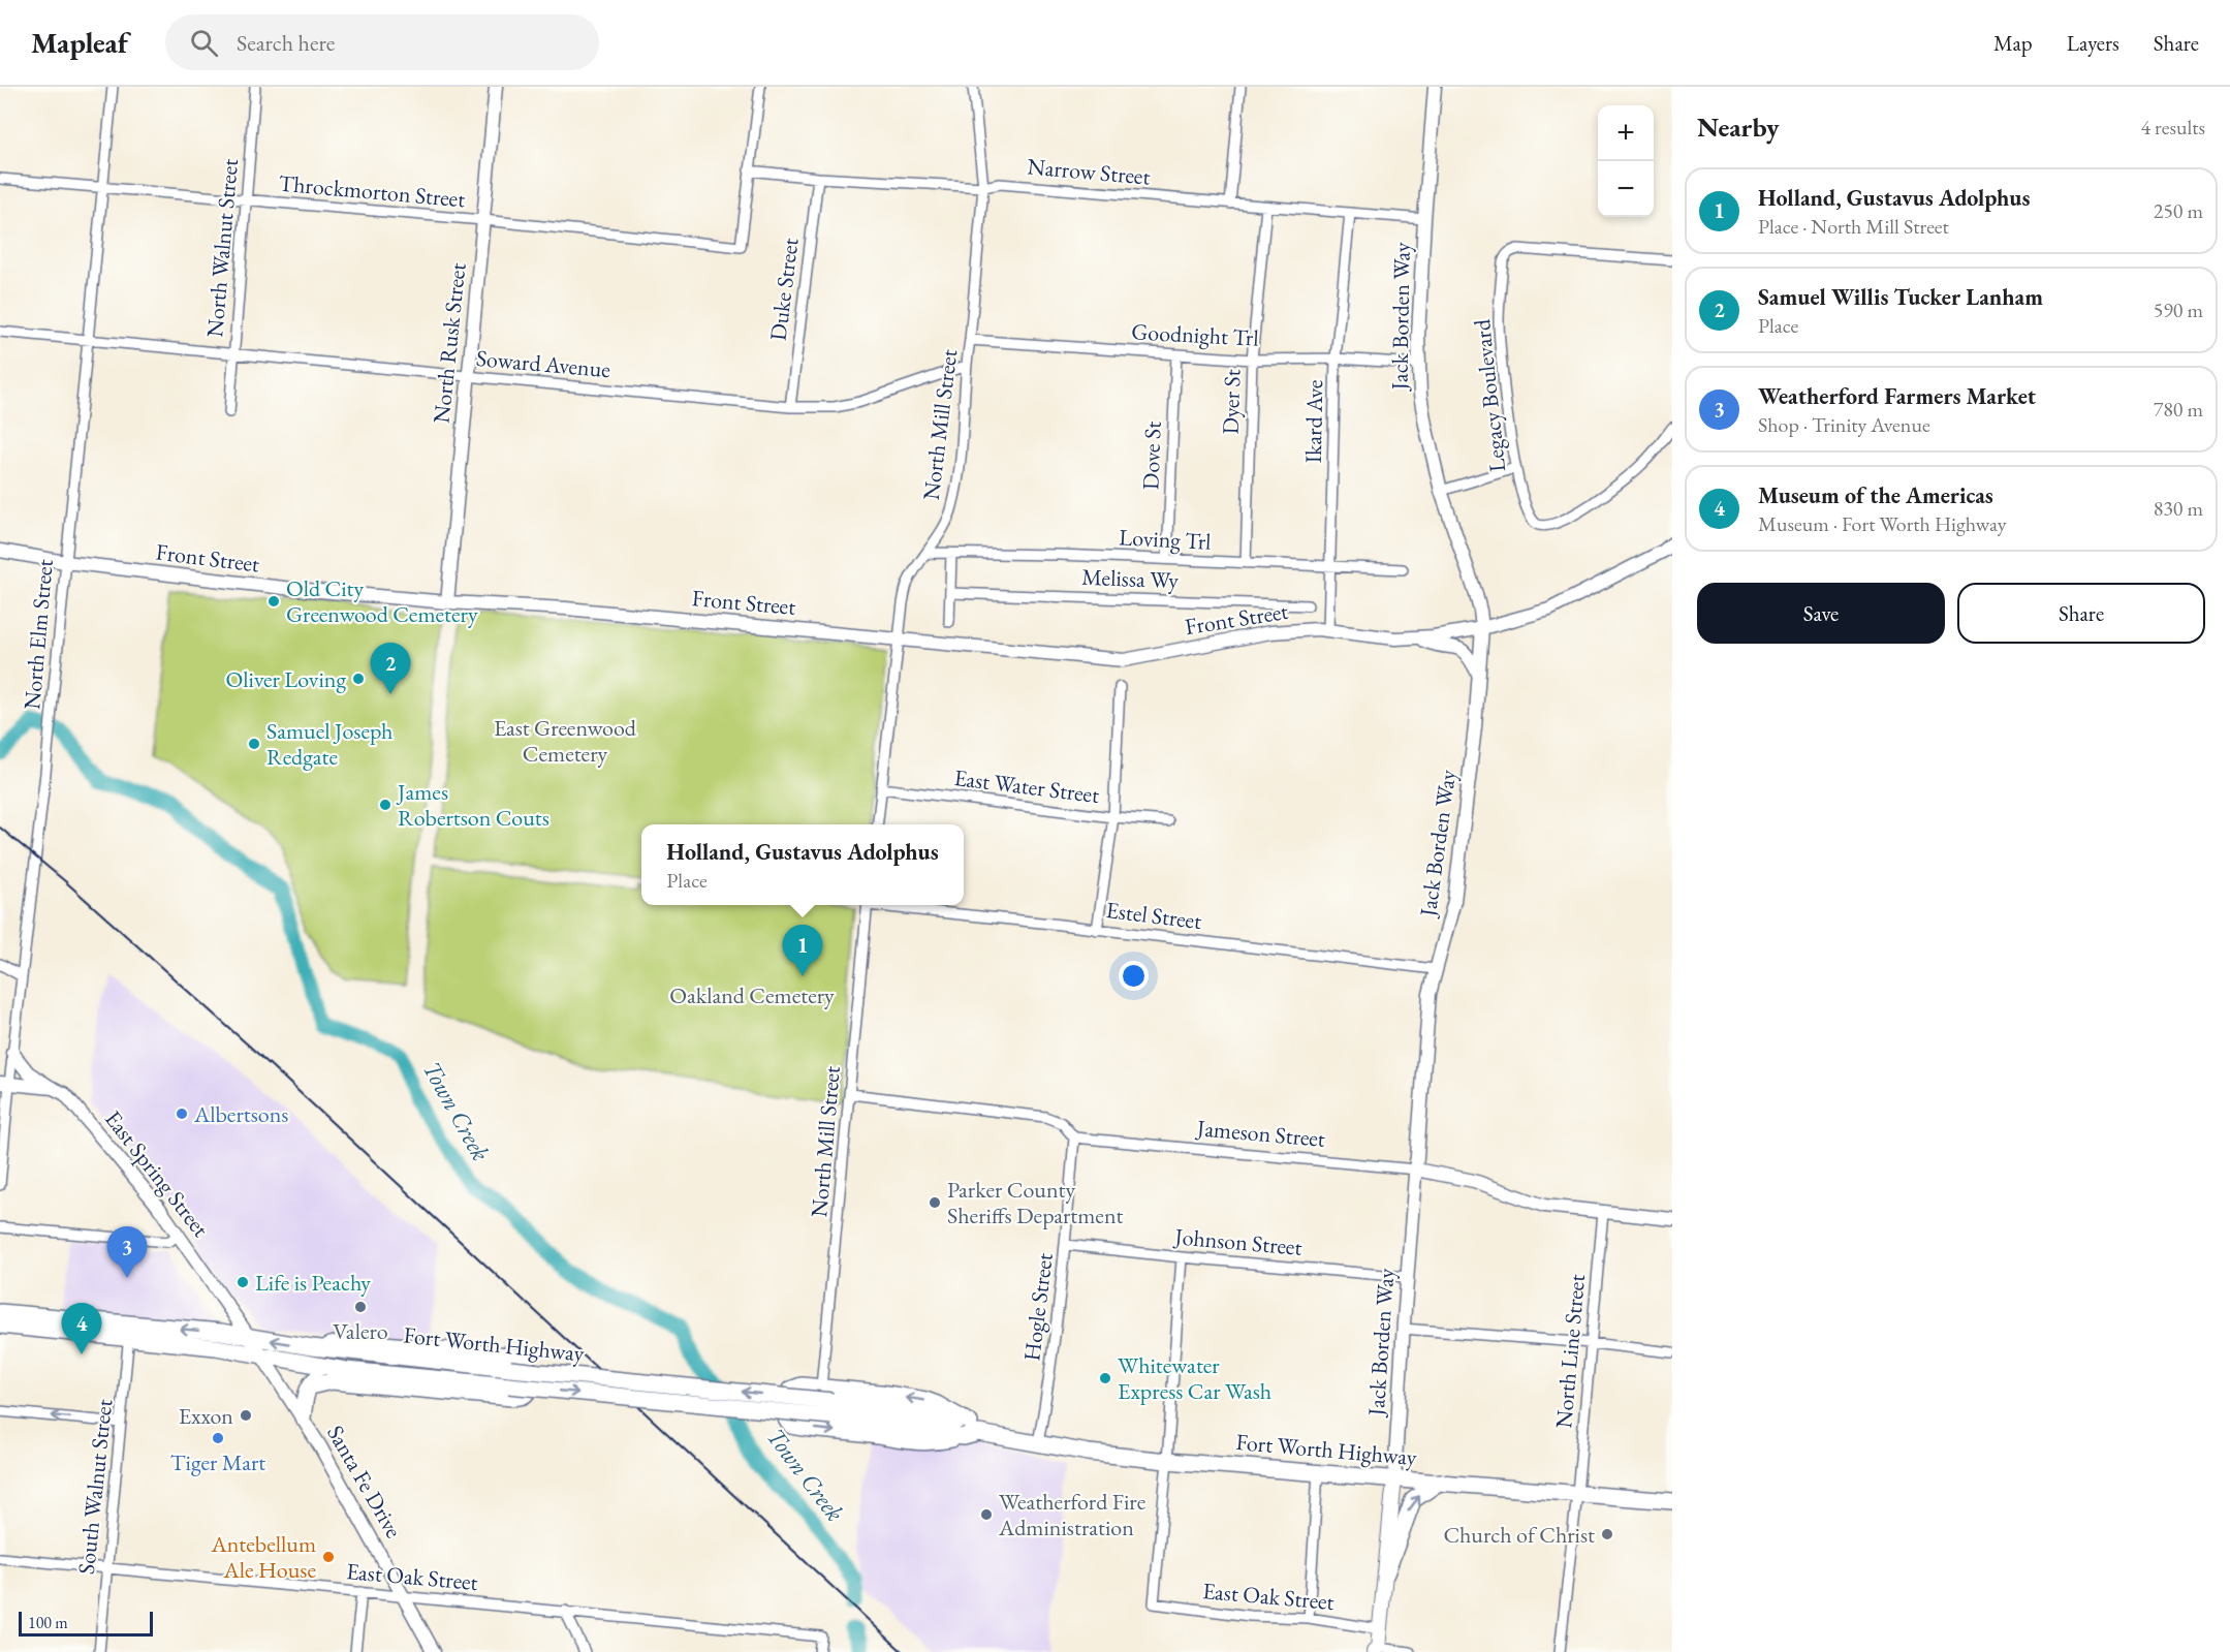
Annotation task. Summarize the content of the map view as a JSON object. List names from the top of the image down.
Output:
{
  "streets": {
    "main road": ["Jack Borden Way", "Fort Worth Highway"],
    "street": [
      "Narrow Street",
      "Throckmorton Street",
      "North Walnut Street",
      "Duke Street",
      "Goodnight Trl",
      "North Rusk Street",
      "Soward Avenue",
      "Legacy Boulevard",
      "Dyer St",
      "Ikard Ave",
      "North Mill Street",
      "Dove St",
      "Loving Trl",
      "Front Street",
      "Melissa Wy",
      "North Elm Street",
      "East Water Street",
      "Estel Street",
      "Jameson Street",
      "East Spring Street",
      "Johnson Street",
      "Hogle Street",
      "North Line Street",
      "Santa Fe Drive",
      "South Walnut Street",
      "East Oak Street"
    ]
  },
  "crossings": [
    ["Narrow Street", "Throckmorton Street"],
    ["Narrow Street", "Duke Street"],
    ["Narrow Street", "Jack Borden Way"],
    ["Narrow Street", "Dyer St"],
    ["Narrow Street", "Ikard Ave"],
    ["Narrow Street", "North Mill Street"],
    ["Throckmorton Street", "North Walnut Street"],
    ["Throckmorton Street", "North Rusk Street"],
    ["Throckmorton Street", "North Elm Street"],
    ["North Walnut Street", "Soward Avenue"],
    ["Duke Street", "Soward Avenue"],
    ["Jack Borden Way", "Goodnight Trl"],
    ["Jack Borden Way", "Front Street"],
    ["Jack Borden Way", "Estel Street"],
    ["Jack Borden Way", "Jameson Street"],
    ["Jack Borden Way", "Johnson Street"],
    ["Jack Borden Way", "Fort Worth Highway"],
    ["Jack Borden Way", "East Oak Street"],
    ["Goodnight Trl", "Dyer St"],
    ["Goodnight Trl", "Ikard Ave"],
    ["Goodnight Trl", "North Mill Street"],
    ["Goodnight Trl", "Dove St"],
    ["North Rusk Street", "Soward Avenue"],
    ["North Rusk Street", "Front Street"],
    ["Soward Avenue", "North Mill Street"],
    ["Soward Avenue", "North Elm Street"],
    ["Dyer St", "Loving Trl"],
    ["Ikard Ave", "Loving Trl"],
    ["Ikard Ave", "Front Street"],
    ["North Mill Street", "Loving Trl"],
    ["North Mill Street", "Front Street"],
    ["North Mill Street", "East Water Street"],
    ["Dove St", "Loving Trl"],
    ["Front Street", "North Elm Street"],
    ["North Elm Street", "East Spring Street"],
    ["Jameson Street", "Hogle Street"],
    ["Jameson Street", "North Line Street"],
    ["East Spring Street", "Fort Worth Highway"],
    ["East Spring Street", "Santa Fe Drive"],
    ["Johnson Street", "Hogle Street"],
    ["Hogle Street", "Fort Worth Highway"],
    ["Fort Worth Highway", "North Line Street"],
    ["Fort Worth Highway", "Santa Fe Drive"],
    ["Fort Worth Highway", "South Walnut Street"],
    ["Fort Worth Highway", "East Oak Street"],
    ["Santa Fe Drive", "East Oak Street"],
    ["South Walnut Street", "East Oak Street"]
  ],
  "water": ["Town Creek"],
  "parks": ["East Greenwood Cemetery", "Oakland Cemetery"],
  "places": [
    "Old City Greenwood Cemetery",
    "Oliver Loving",
    "Samuel Joseph Redgate",
    "James Robertson Couts",
    "Albertsons",
    "Parker County Sheriffs Department",
    "Life is Peachy",
    "Valero",
    "Whitewater Express Car Wash",
    "Exxon",
    "Tiger Mart",
    "Weatherford Fire Administration",
    "Church of Christ",
    "Antebellum Ale House"
  ],
  "scale_bar": "100 m",
  "page": {
    "header": "Mapleaf",
    "search": "Search here",
    "nav": ["Map", "Layers", "Share"],
    "heading": ["Nearby", "4 results"],
    "map_buttons": ["+", "−"],
    "list": [
      {
        "mark": "1",
        "name": "Holland, Gustavus Adolphus",
        "note": "Place · North Mill Street",
        "value": "250 m"
      },
      {
        "mark": "2",
        "name": "Samuel Willis Tucker Lanham",
        "note": "Place",
        "value": "590 m"
      },
      {
        "mark": "3",
        "name": "Weatherford Farmers Market",
        "note": "Shop · Trinity Avenue",
        "value": "780 m"
      },
      {
        "mark": "4",
        "name": "Museum of the Americas",
        "note": "Museum · Fort Worth Highway",
        "value": "830 m"
      }
    ],
    "buttons": ["Save", "Share"],
    "pins": [
      "2",
      "1",
      "3",
      "4"
    ],
    "popup": ["Holland, Gustavus Adolphus", "Place"],
    "scale": "100 m"
  }
}
